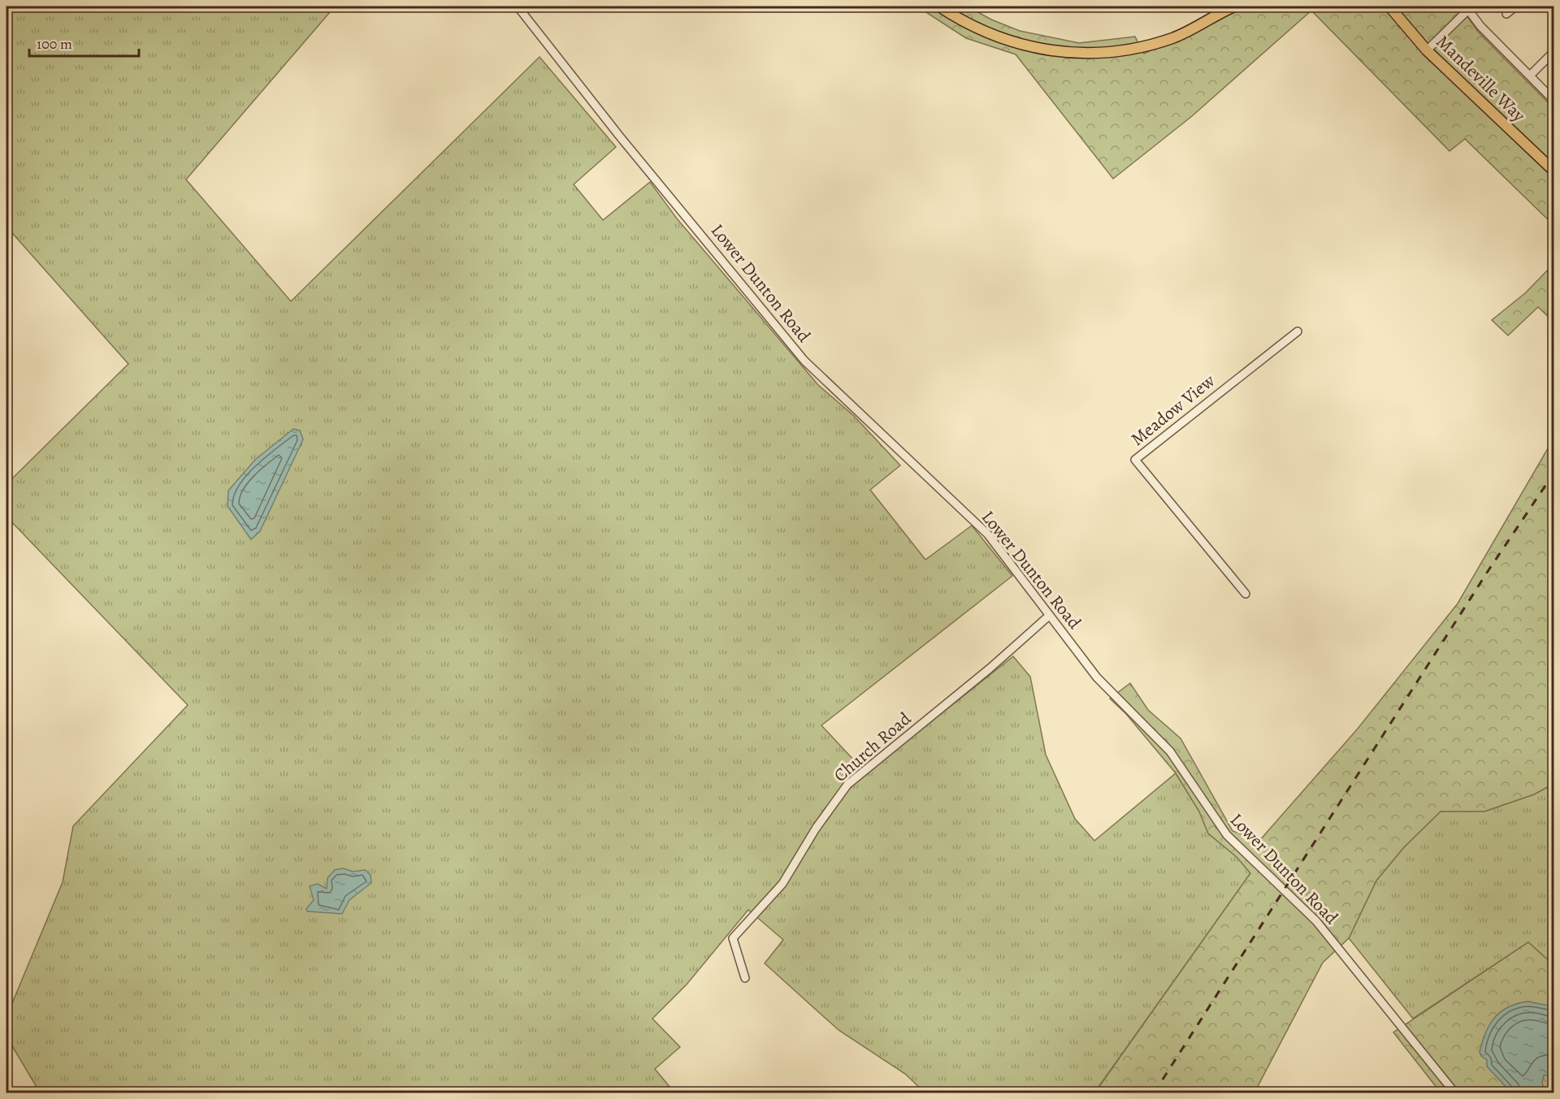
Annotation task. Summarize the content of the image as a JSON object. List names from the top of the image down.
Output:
{
  "streets": {
    "main road": ["Mandeville Way"],
    "street": ["Lower Dunton Road", "Meadow View", "Church Road"]
  },
  "crossings": [
    ["Lower Dunton Road", "Church Road"]
  ],
  "scale_bar": "100 m"
}
